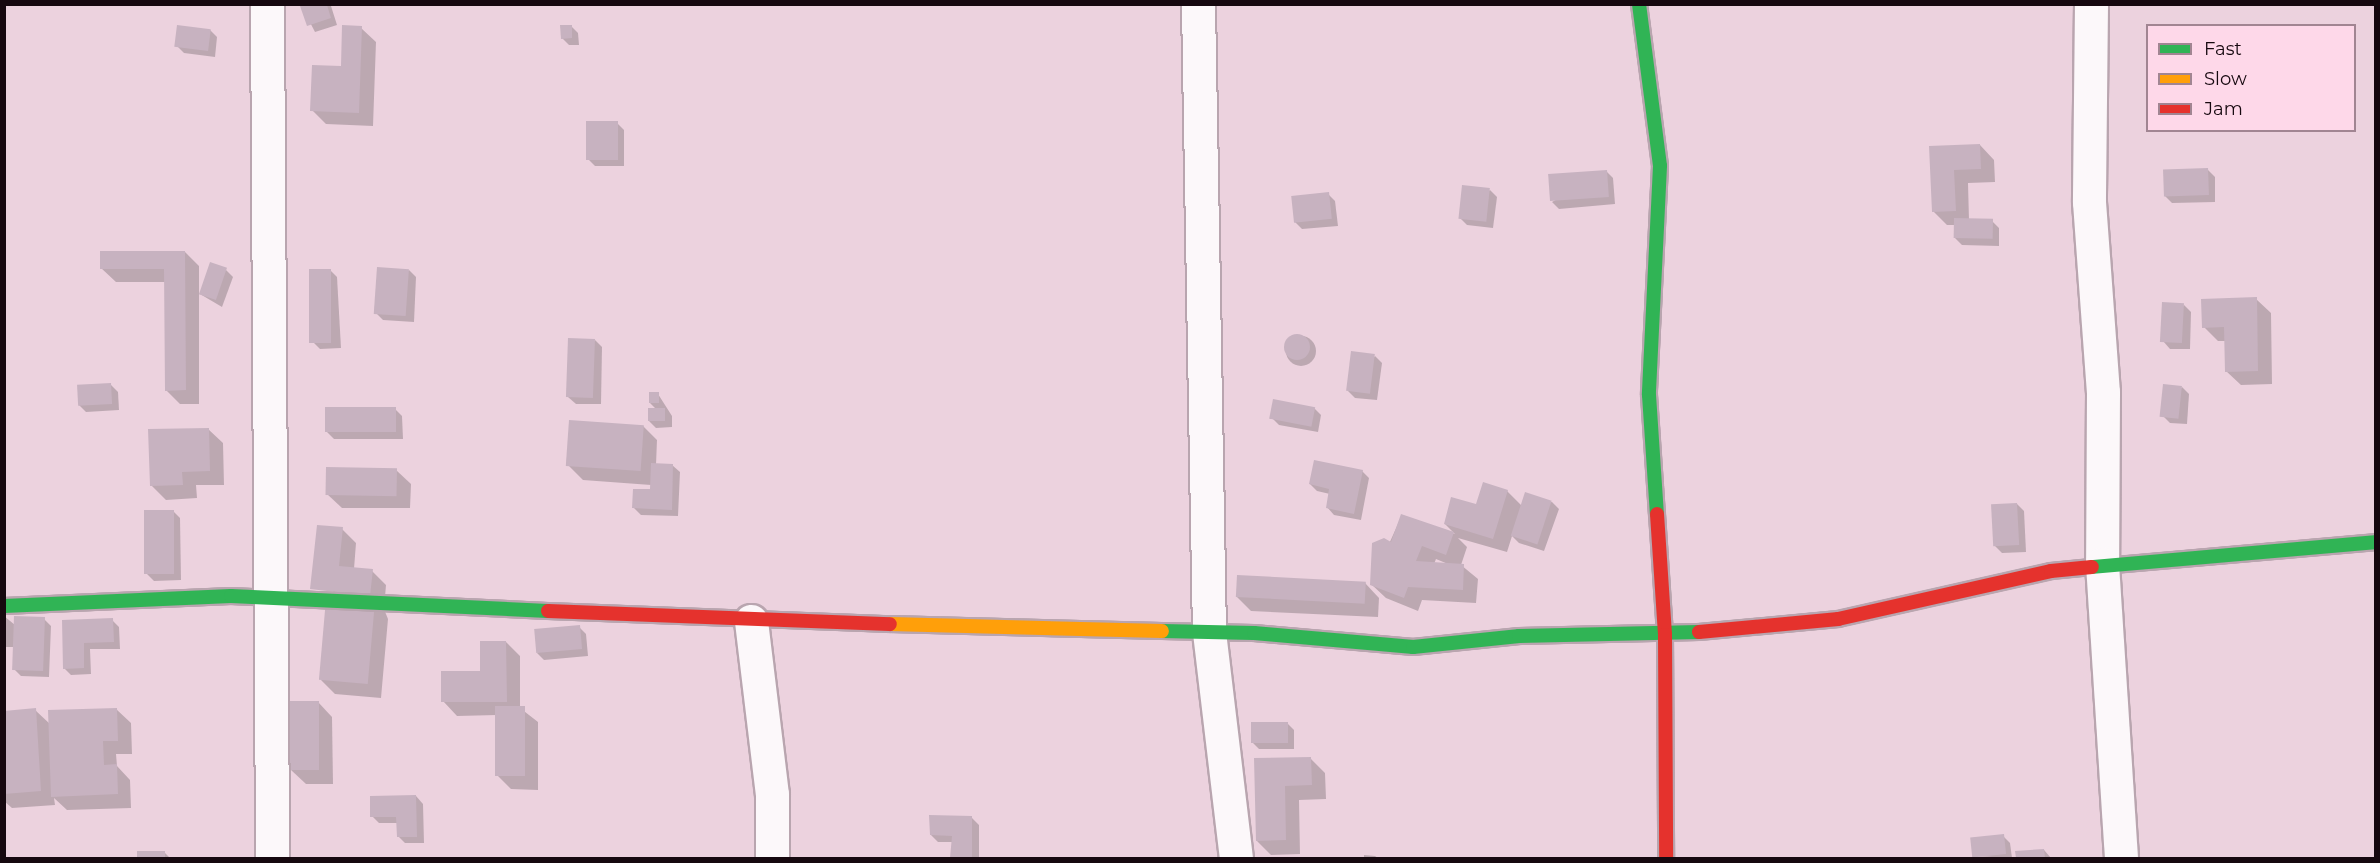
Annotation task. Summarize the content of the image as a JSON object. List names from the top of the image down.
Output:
{
  "legend": ["Fast", "Slow", "Jam"]
}
